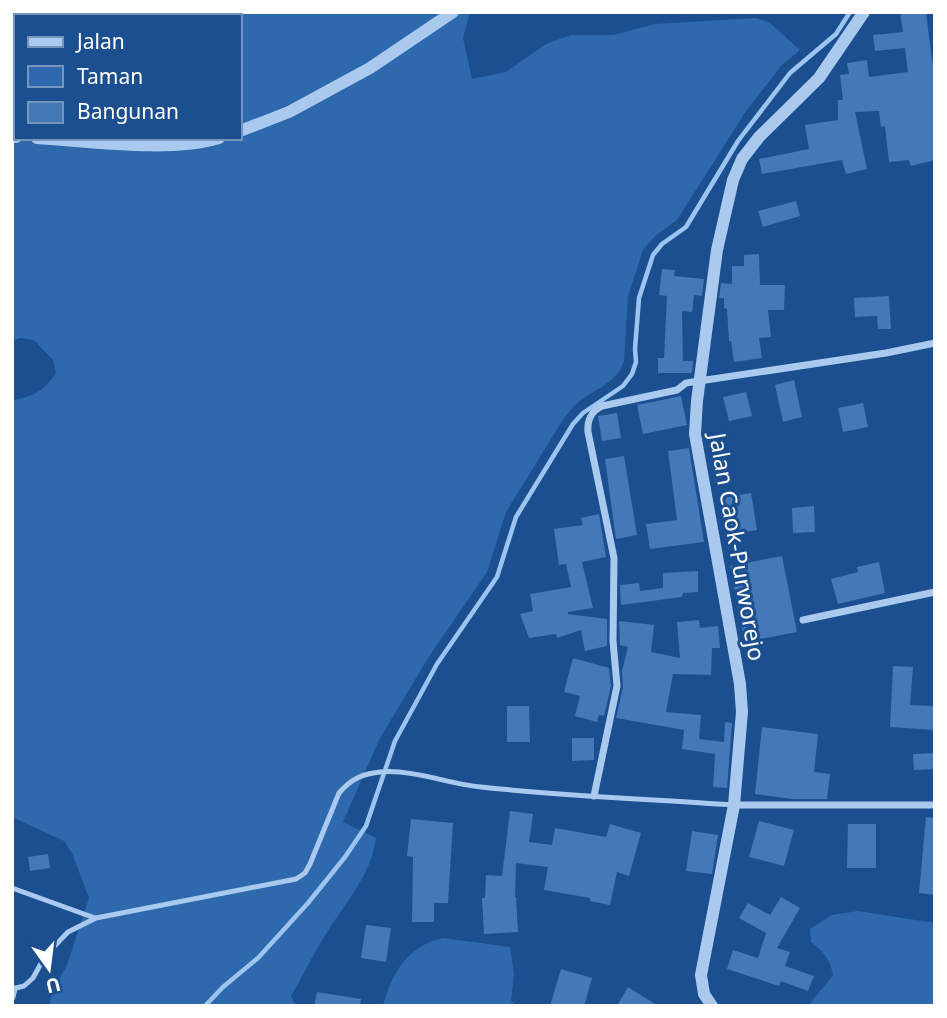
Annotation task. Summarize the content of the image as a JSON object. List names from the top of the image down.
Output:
{
  "streets": {
    "street": ["Jalan Caok-Purworejo"]
  },
  "legend": ["Jalan", "Taman", "Bangunan"],
  "north": "bottom"
}
